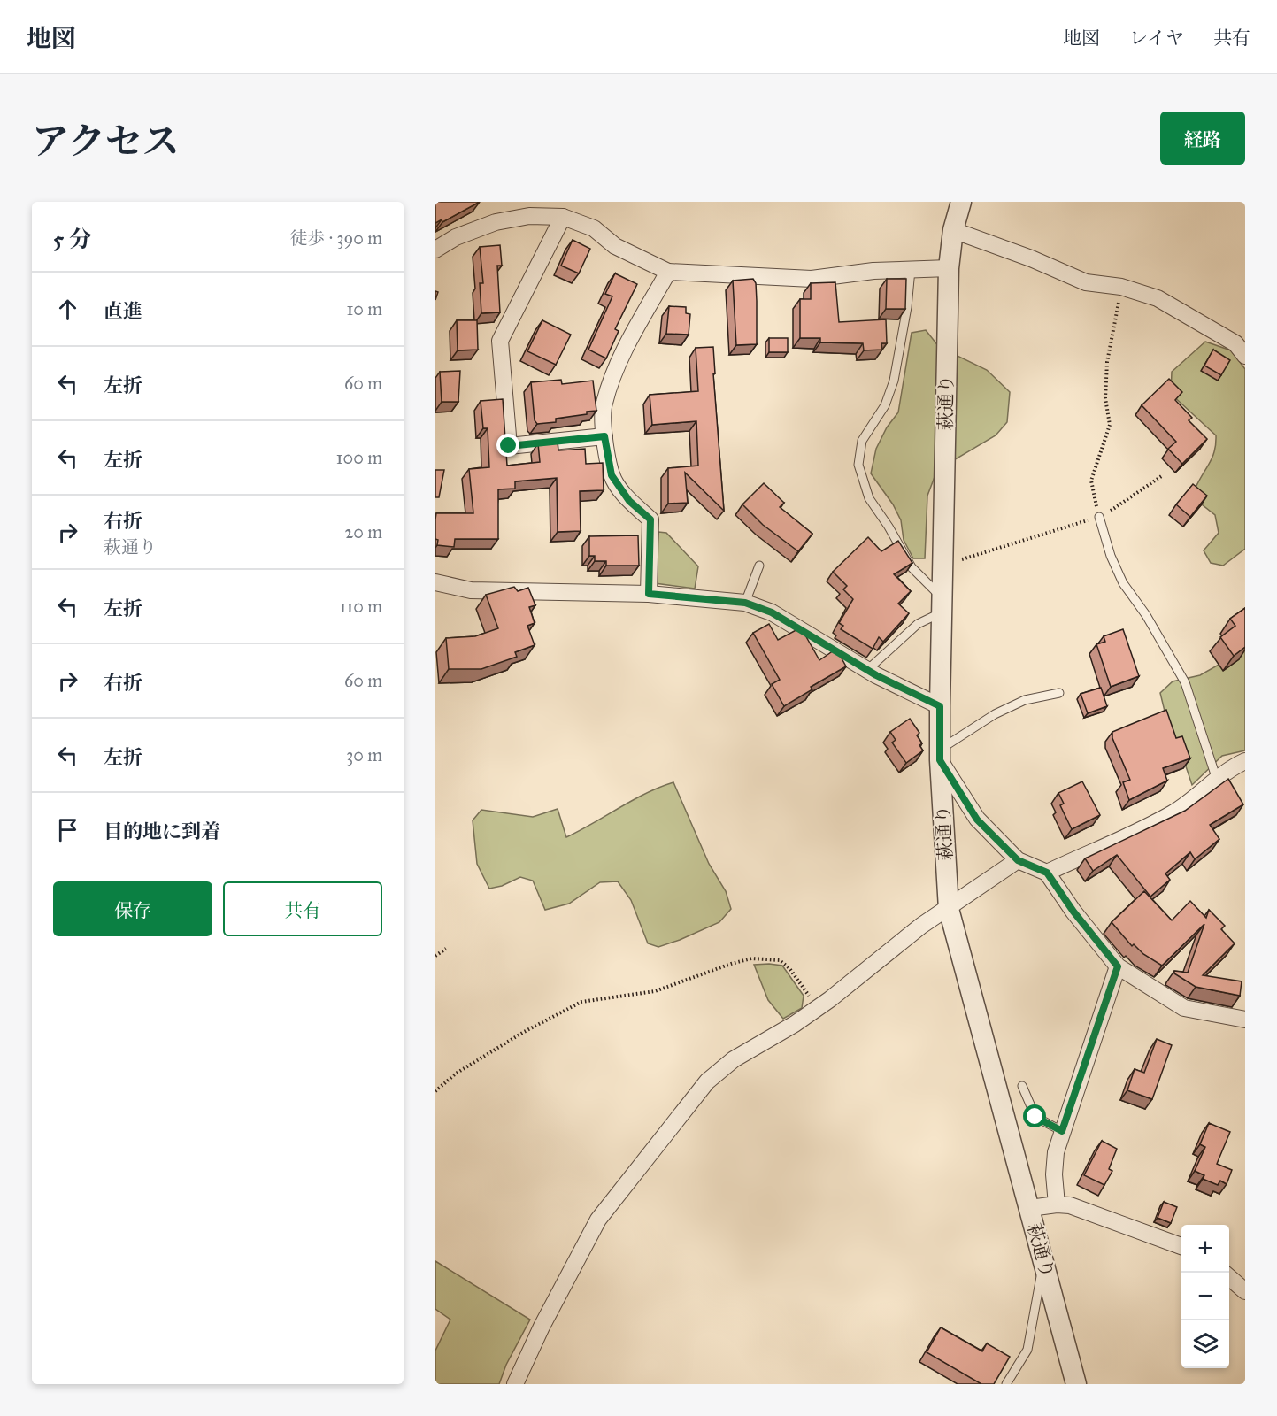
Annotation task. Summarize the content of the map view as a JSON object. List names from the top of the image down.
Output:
{
  "streets": {
    "street": ["萩通り"]
  },
  "page": {
    "header": "地図",
    "nav": ["地図", "レイヤ", "共有"],
    "title": "アクセス",
    "buttons": [
      "経路",
      ["保存", "共有"]
    ],
    "heading": ["5 分", "徒歩 · 390 m"],
    "list": [
      ["直進", "10 m"],
      ["左折", "60 m"],
      ["左折", "100 m"],
      ["右折", "萩通り", "20 m"],
      ["左折", "110 m"],
      ["右折", "60 m"],
      ["左折", "30 m"],
      "目的地に到着"
    ],
    "map_buttons": ["+", "−"]
  }
}
